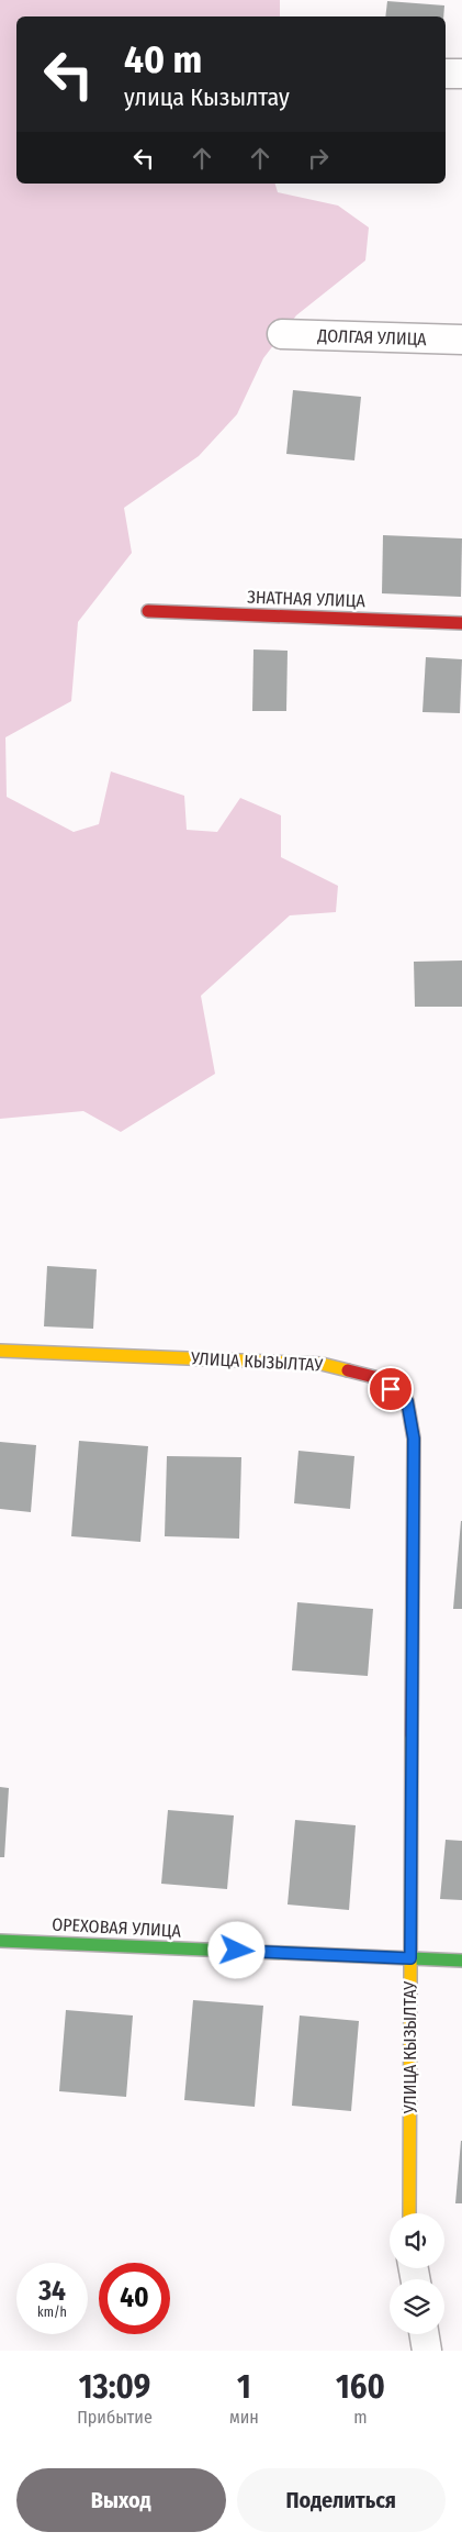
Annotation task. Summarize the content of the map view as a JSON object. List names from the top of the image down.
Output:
{
  "streets": {
    "street": [
      "ДОЛГАЯ УЛИЦА",
      "ЗНАТНАЯ УЛИЦА",
      "УЛИЦА КЫЗЫЛТАУ",
      "ОРЕХОВАЯ УЛИЦА"
    ]
  },
  "crossings": [
    ["УЛИЦА КЫЗЫЛТАУ", "ОРЕХОВАЯ УЛИЦА"]
  ],
  "page": {
    "turn": ["40 m", "улица Кызылтау"],
    "speed": "34 km/h",
    "limit": "40",
    "eta": [
      "13:09",
      "Прибытие",
      "1",
      "мин",
      "160",
      "m"
    ],
    "buttons": ["Выход", "Поделиться"]
  }
}
